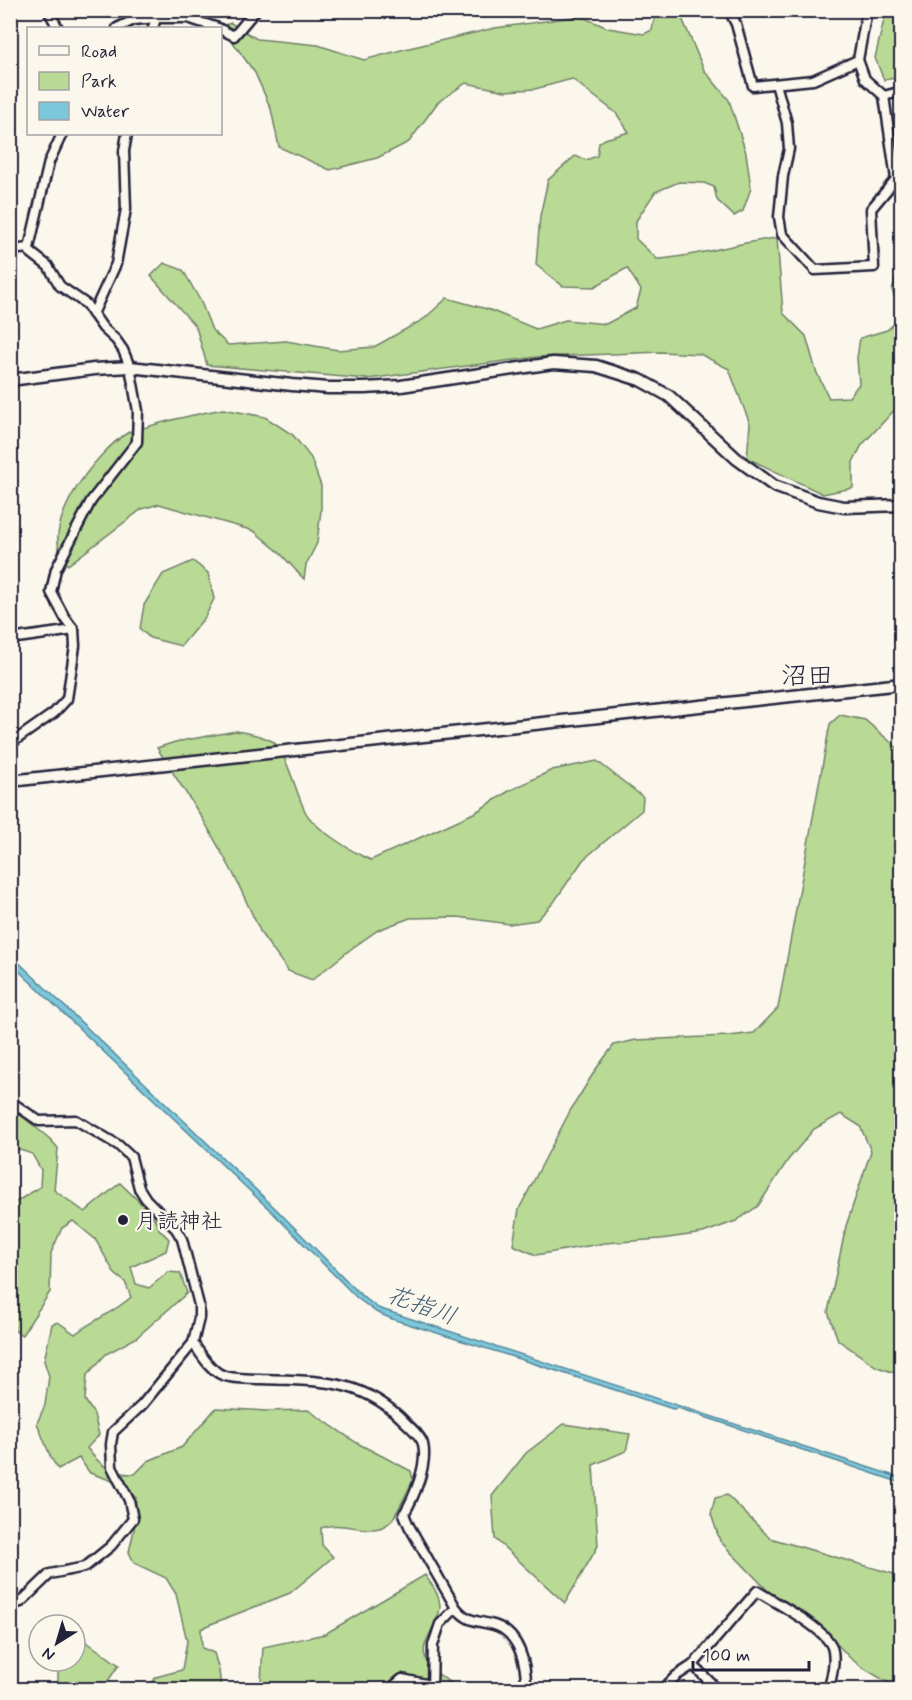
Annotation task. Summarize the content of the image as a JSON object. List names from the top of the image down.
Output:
{
  "districts": ["沼田"],
  "water": ["花指川"],
  "places": ["月読神社"],
  "legend": ["Road", "Park", "Water"],
  "scale_bar": "100 m",
  "north": "bottom left"
}
